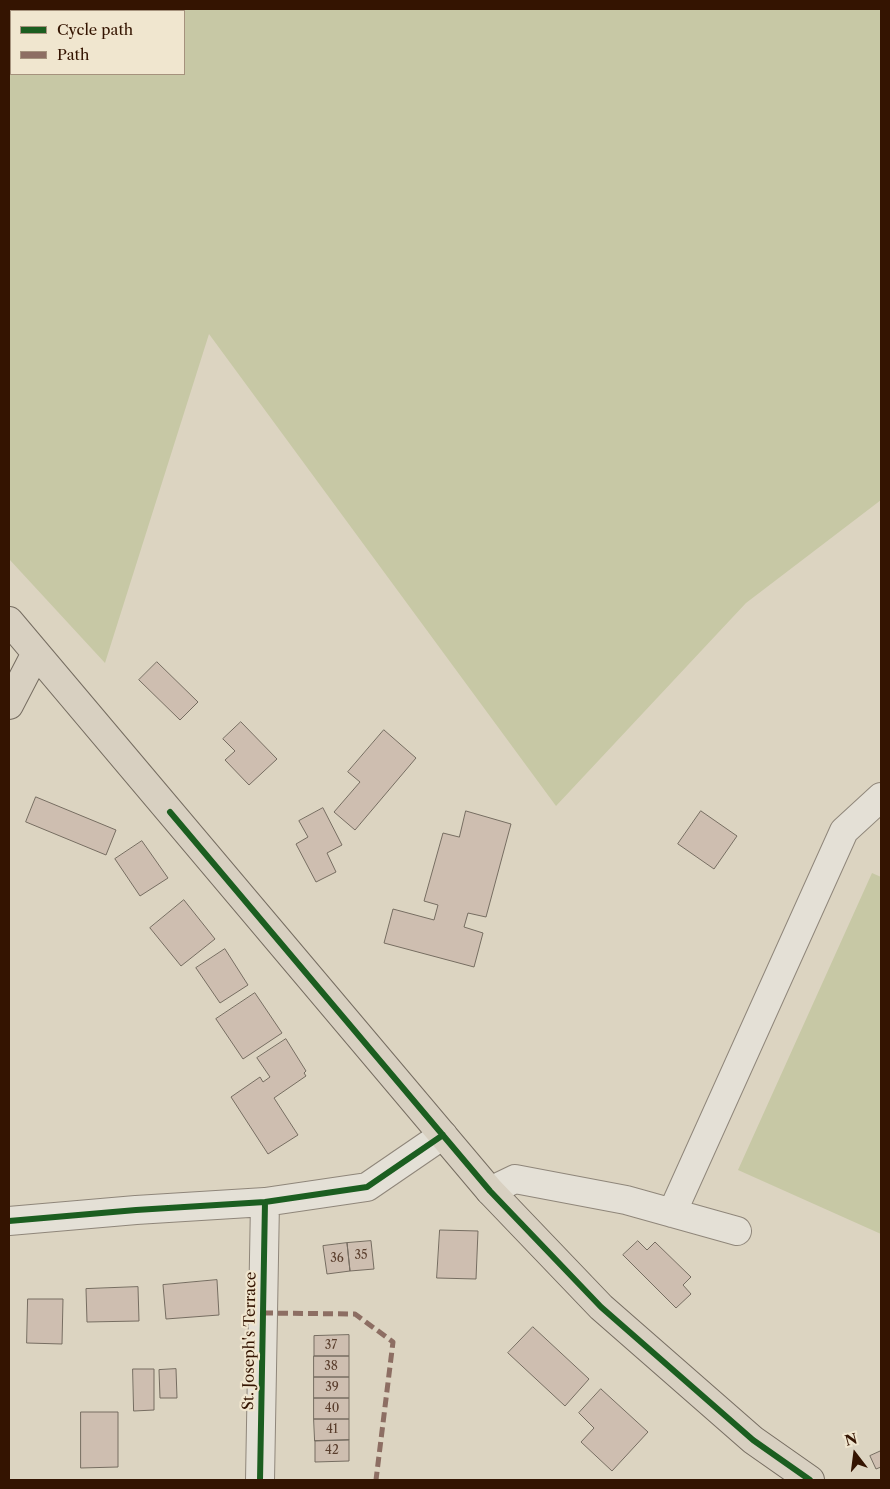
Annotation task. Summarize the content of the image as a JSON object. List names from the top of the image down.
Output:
{
  "streets": {
    "street": ["St. Joseph's Terrace"]
  },
  "house_numbers": [
    "35",
    "36",
    "37",
    "38",
    "39",
    "40",
    "41",
    "42"
  ],
  "legend": ["Cycle path", "Path"],
  "north": "top"
}
